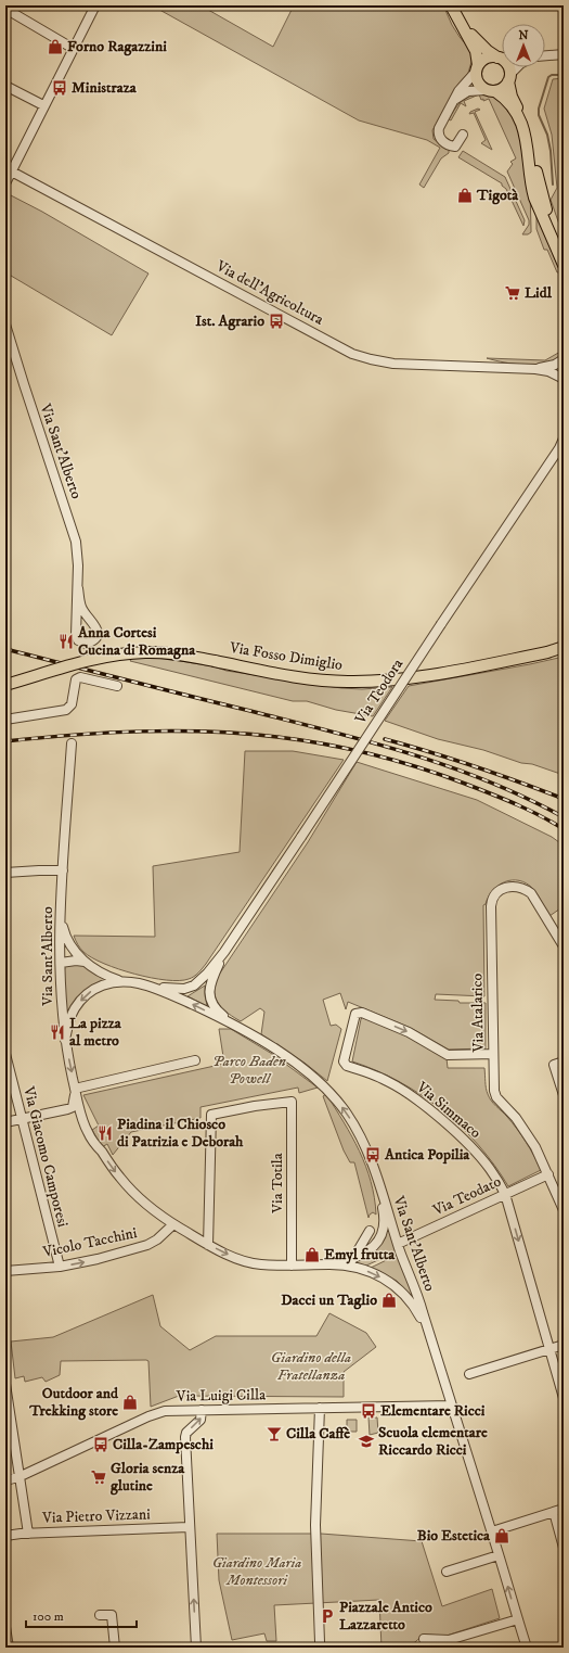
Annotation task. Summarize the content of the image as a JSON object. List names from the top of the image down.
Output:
{
  "streets": {
    "main road": ["Via Fosso Dimiglio"],
    "street": [
      "Via dell'Agricoltura",
      "Via Sant'Alberto",
      "Via Teodora",
      "Via Atalarico",
      "Via Simmaco",
      "Via Giacomo Camporesi",
      "Via Totila",
      "Via Teodato",
      "Vicolo Tacchini",
      "Via Luigi Cilla",
      "Via Pietro Vizzani"
    ]
  },
  "crossings": [
    ["Via Sant'Alberto", "Via Teodora"],
    ["Via Sant'Alberto", "Via Totila"],
    ["Via Sant'Alberto", "Via Teodato"],
    ["Via Sant'Alberto", "Vicolo Tacchini"],
    ["Via Sant'Alberto", "Via Luigi Cilla"],
    ["Via Atalarico", "Via Simmaco"],
    ["Via Atalarico", "Via Teodato"],
    ["Via Simmaco", "Via Teodato"],
    ["Via Giacomo Camporesi", "Vicolo Tacchini"]
  ],
  "one_way": ["Vicolo Tacchini"],
  "parks": ["Parco Baden Powell", "Giardino della Fratellanza", "Giardino Maria Montessori"],
  "places": {
    "shop": [
      "Forno Ragazzini",
      "Tigotà",
      "Emyl frutta",
      "Dacci un Taglio",
      "Outdoor and Trekking store",
      "Bio Estetica"
    ],
    "bus stop": [
      "Ministraza",
      "Ist. Agrario",
      "Antica Popilia",
      "Elementare Ricci",
      "Cilla-Zampeschi"
    ],
    "supermarket": ["Lidl", "Gloria senza glutine"],
    "restaurant": ["Anna Cortesi Cucina di Romagna", "La pizza al metro", "Piadina il Chiosco di Patrizia e Deborah"],
    "bar": ["Cilla Caffè"],
    "school or university": ["Scuola elementare Riccardo Ricci"],
    "parking": ["Piazzale Antico Lazzaretto"]
  },
  "scale_bar": "100 m",
  "north": "top"
}
